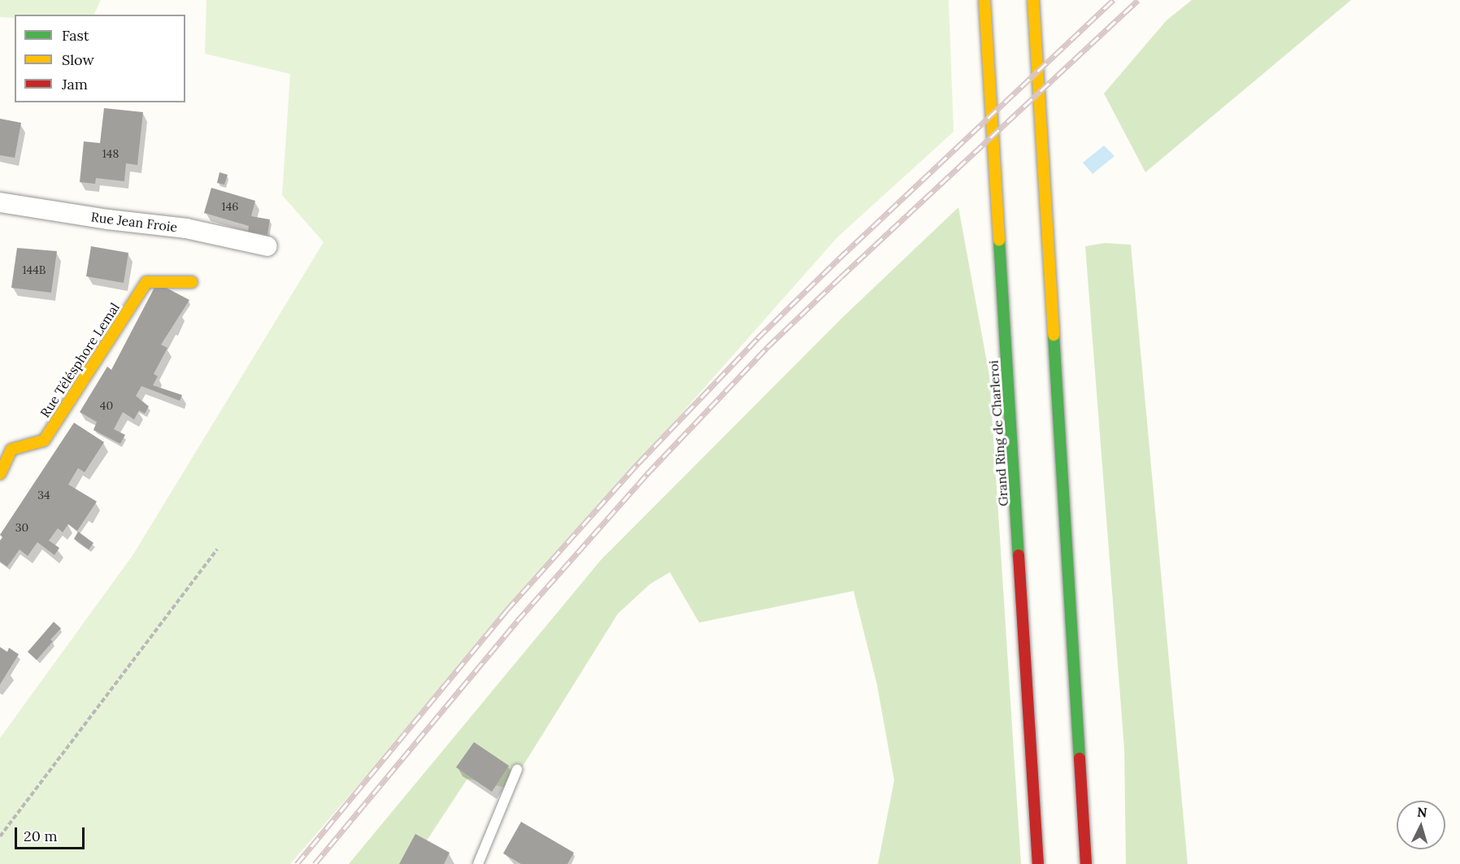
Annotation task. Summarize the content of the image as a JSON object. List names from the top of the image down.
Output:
{
  "streets": {
    "main road": ["Rue Télésphore Lemal", "Grand Ring de Charleroi"],
    "street": ["Rue Jean Froie"]
  },
  "house_numbers": [
    "148",
    "146",
    "144B",
    "40",
    "34",
    "30"
  ],
  "legend": ["Fast", "Slow", "Jam"],
  "scale_bar": "20 m",
  "north": "top"
}
